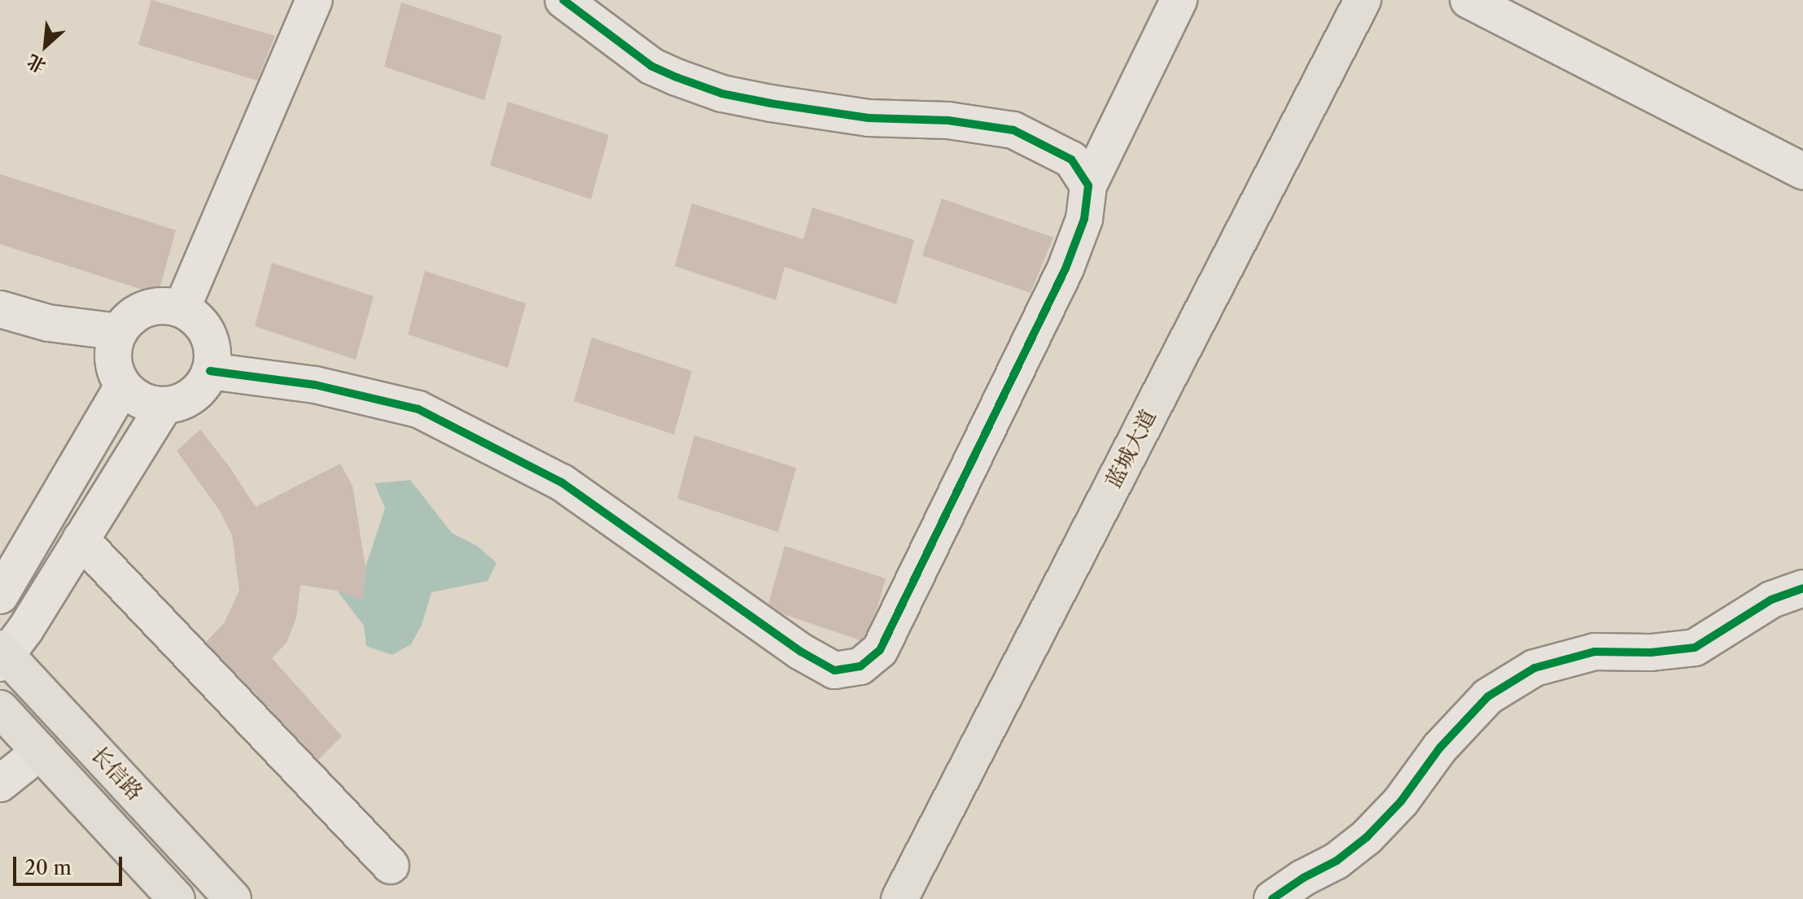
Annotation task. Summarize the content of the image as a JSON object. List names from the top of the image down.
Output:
{
  "streets": {
    "main road": ["蓝城大道", "长信路"]
  },
  "scale_bar": "20 m",
  "north": "bottom left"
}
